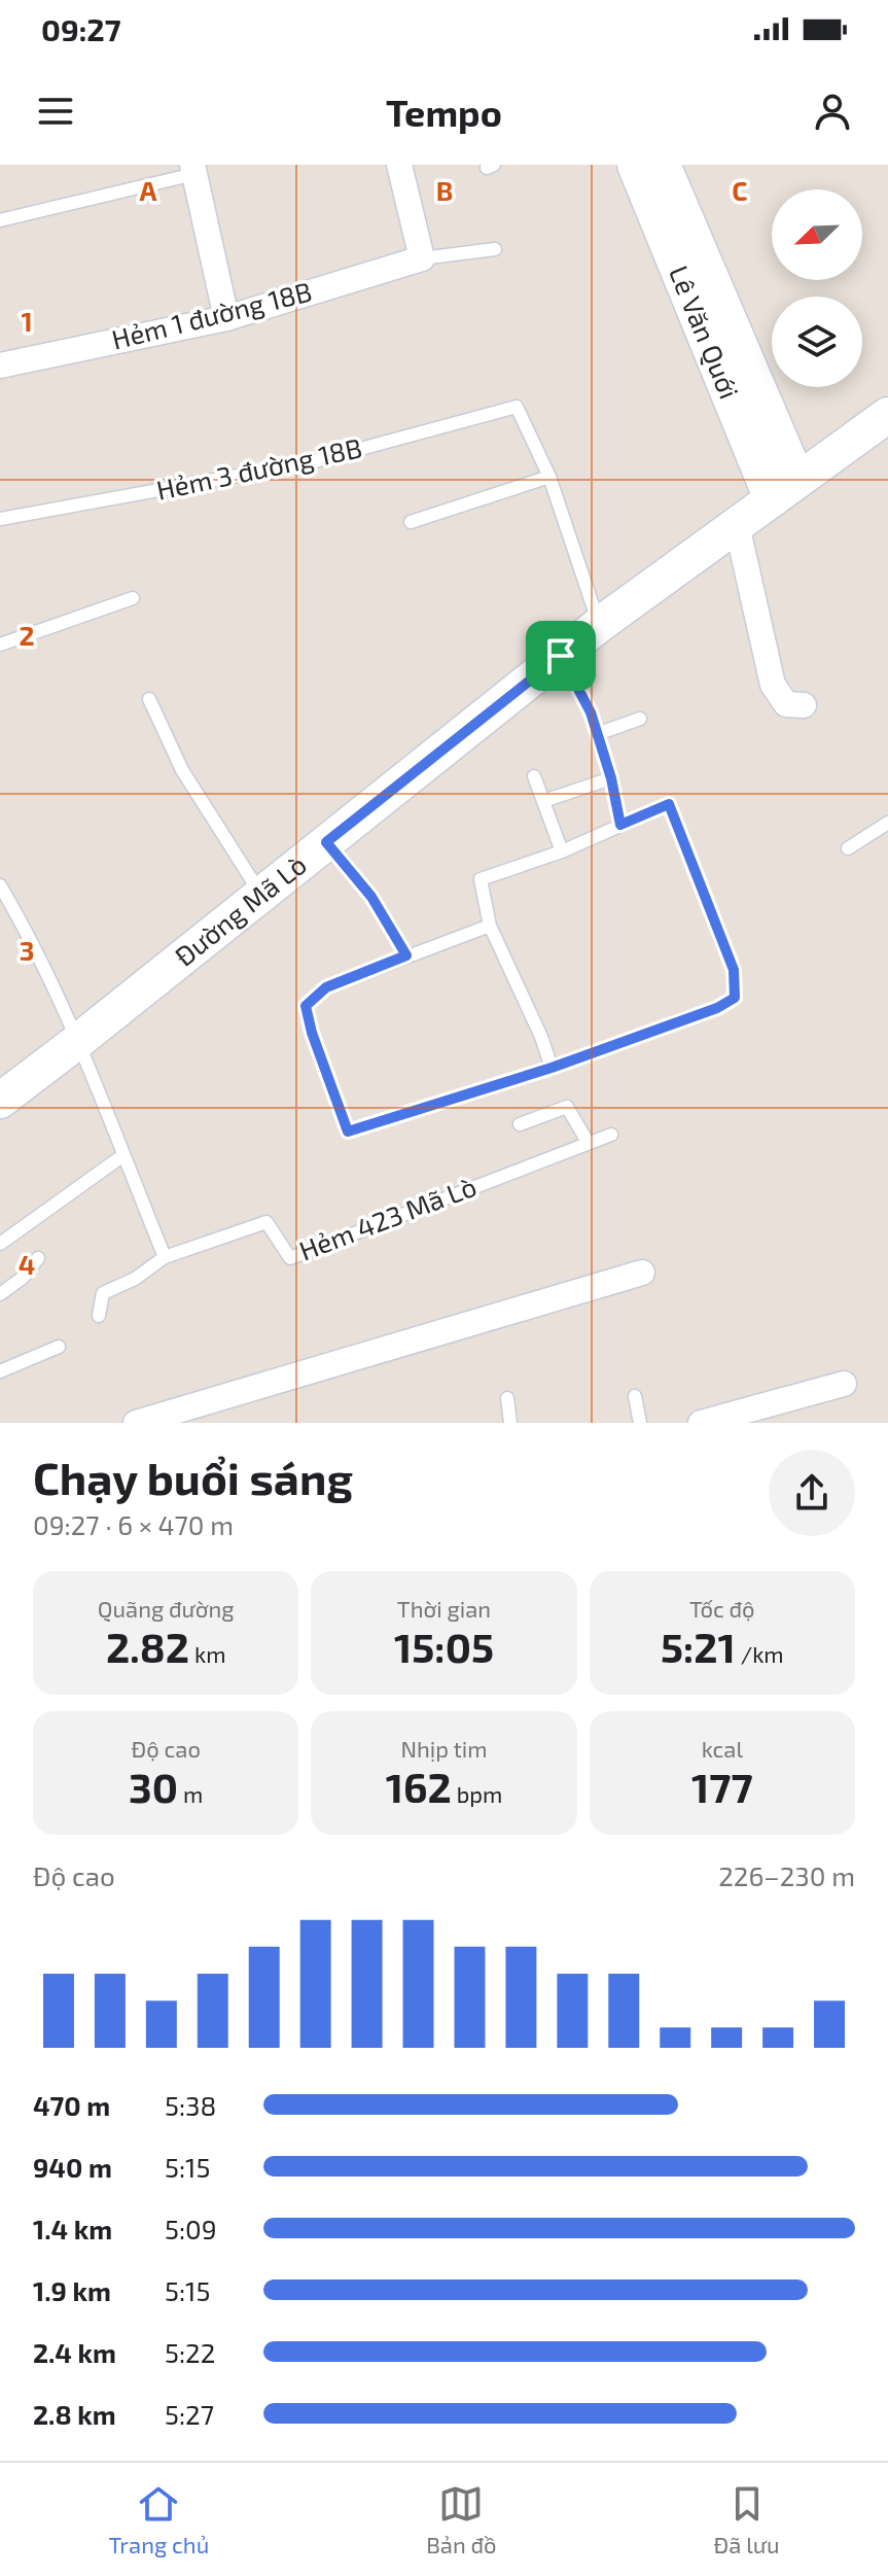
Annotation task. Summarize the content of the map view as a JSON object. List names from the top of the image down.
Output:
{
  "streets": {
    "main road": ["Lê Văn Quới", "Đường Mã Lò"],
    "street": ["Hẻm 1 đường 18B"],
    "lane": ["Hẻm 3 đường 18B", "Hẻm 423 Mã Lò"]
  },
  "crossings": [
    ["Lê Văn Quới", "Đường Mã Lò"]
  ],
  "north": "bottom left",
  "page": {
    "status": "09:27",
    "header": "Tempo",
    "heading": ["Chạy buổi sáng", "09:27 · 6 × 470 m"],
    "stats": [
      ["Quãng đường", "2.82 km"],
      ["Thời gian", "15:05"],
      ["Tốc độ", "5:21 /km"],
      ["Độ cao", "30 m"],
      ["Nhịp tim", "162 bpm"],
      ["kcal", "177"]
    ],
    "chart": ["Độ cao", "226–230 m"],
    "list": [
      {
        "name": "470 m",
        "note": "5:38"
      },
      {
        "name": "940 m",
        "note": "5:15"
      },
      {
        "name": "1.4 km",
        "note": "5:09"
      },
      {
        "name": "1.9 km",
        "note": "5:15"
      },
      {
        "name": "2.4 km",
        "note": "5:22"
      },
      {
        "name": "2.8 km",
        "note": "5:27"
      }
    ],
    "tabs": ["Trang chủ", "Bản đồ", "Đã lưu"]
  },
  "grid": {
    "columns": ["A", "B", "C"],
    "rows": [
      "1",
      "2",
      "3",
      "4"
    ]
  }
}
